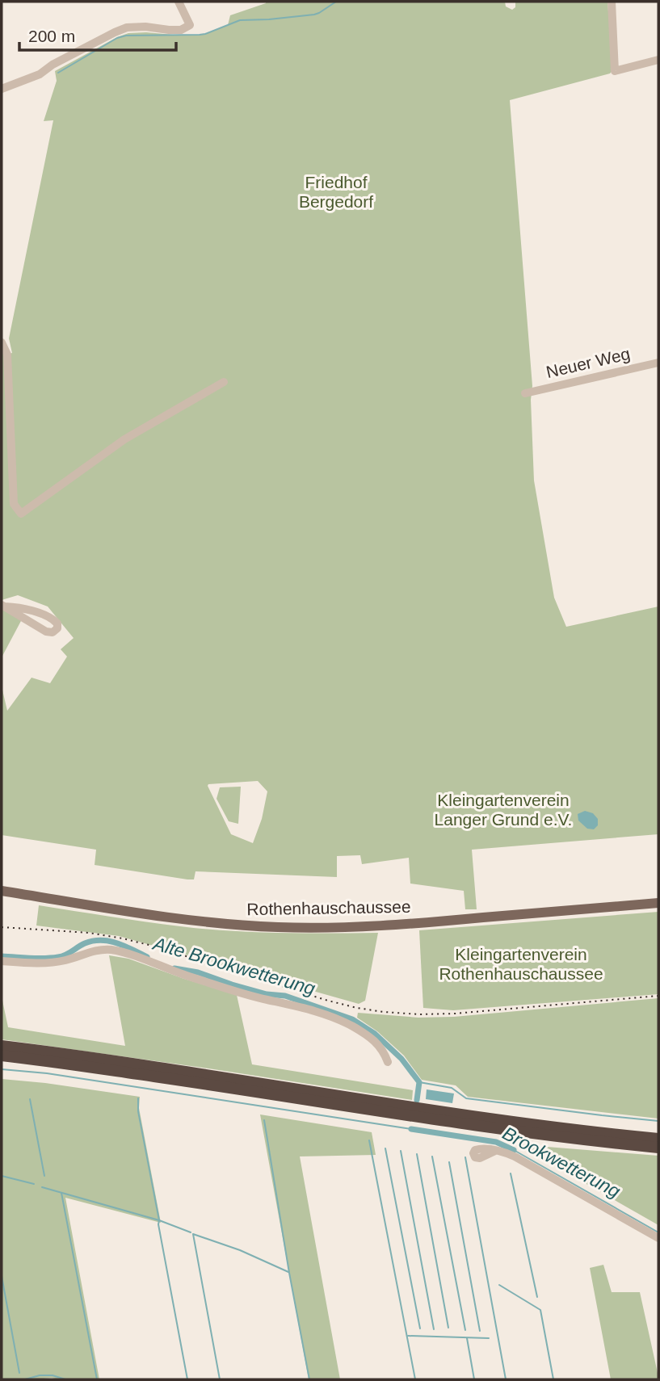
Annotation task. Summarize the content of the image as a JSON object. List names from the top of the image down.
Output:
{
  "streets": {
    "main road": ["Rothenhauschaussee"],
    "street": ["Neuer Weg"]
  },
  "water": ["Alte Brookwetterung", "Brookwetterung"],
  "parks": ["Friedhof Bergedorf", "Kleingartenverein Langer Grund e.V.", "Kleingartenverein Rothenhauschaussee"],
  "scale_bar": "200 m"
}
